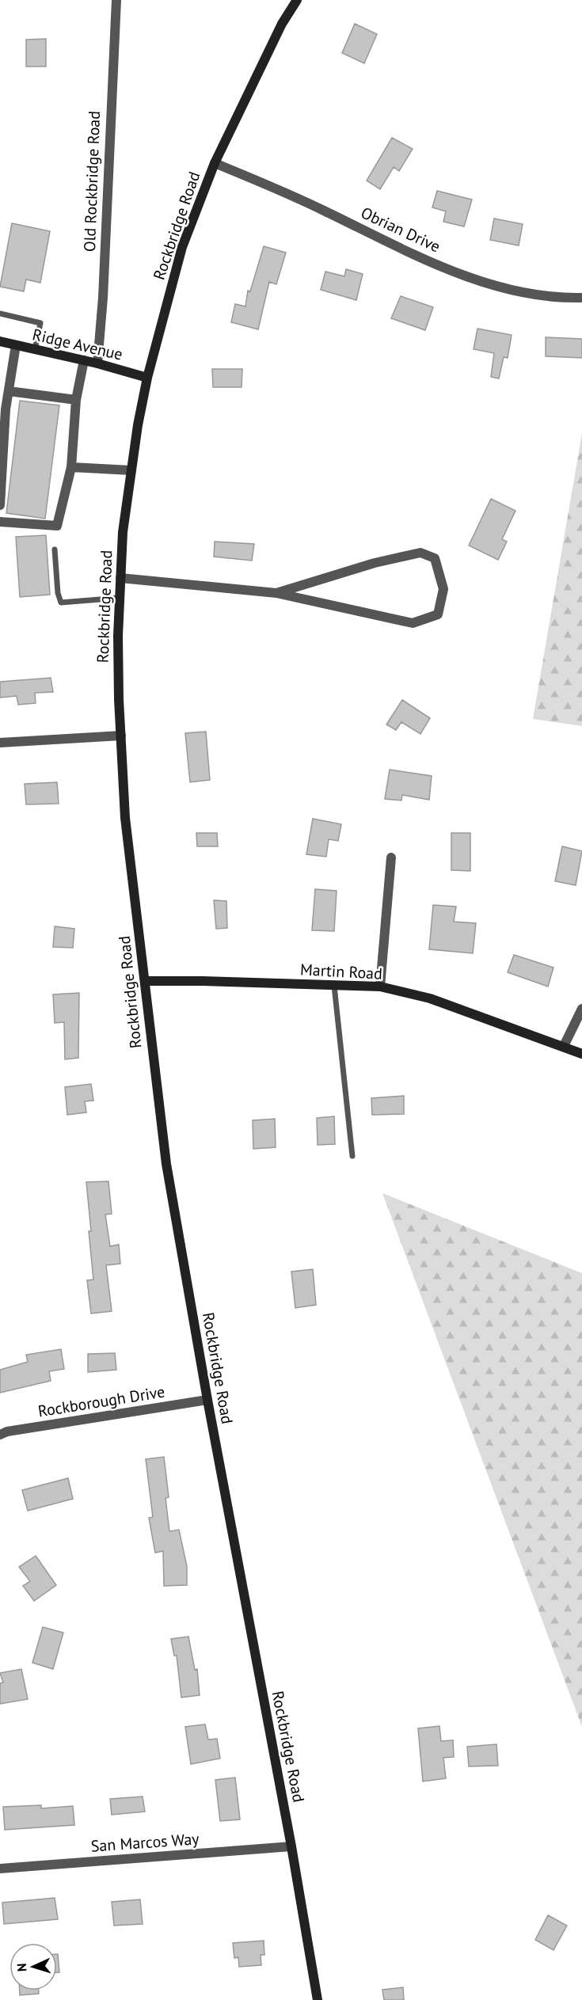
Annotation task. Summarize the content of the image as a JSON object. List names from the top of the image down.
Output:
{
  "streets": {
    "main road": ["Rockbridge Road", "Ridge Avenue", "Martin Road"],
    "street": [
      "Old Rockbridge Road",
      "Obrian Drive",
      "Rockborough Drive",
      "San Marcos Way"
    ]
  },
  "crossings": [
    ["Old Rockbridge Road", "Ridge Avenue"],
    ["Rockbridge Road", "Obrian Drive"],
    ["Rockbridge Road", "Ridge Avenue"],
    ["Rockbridge Road", "Martin Road"],
    ["Rockbridge Road", "Rockborough Drive"],
    ["Rockbridge Road", "San Marcos Way"]
  ],
  "north": "left"
}
